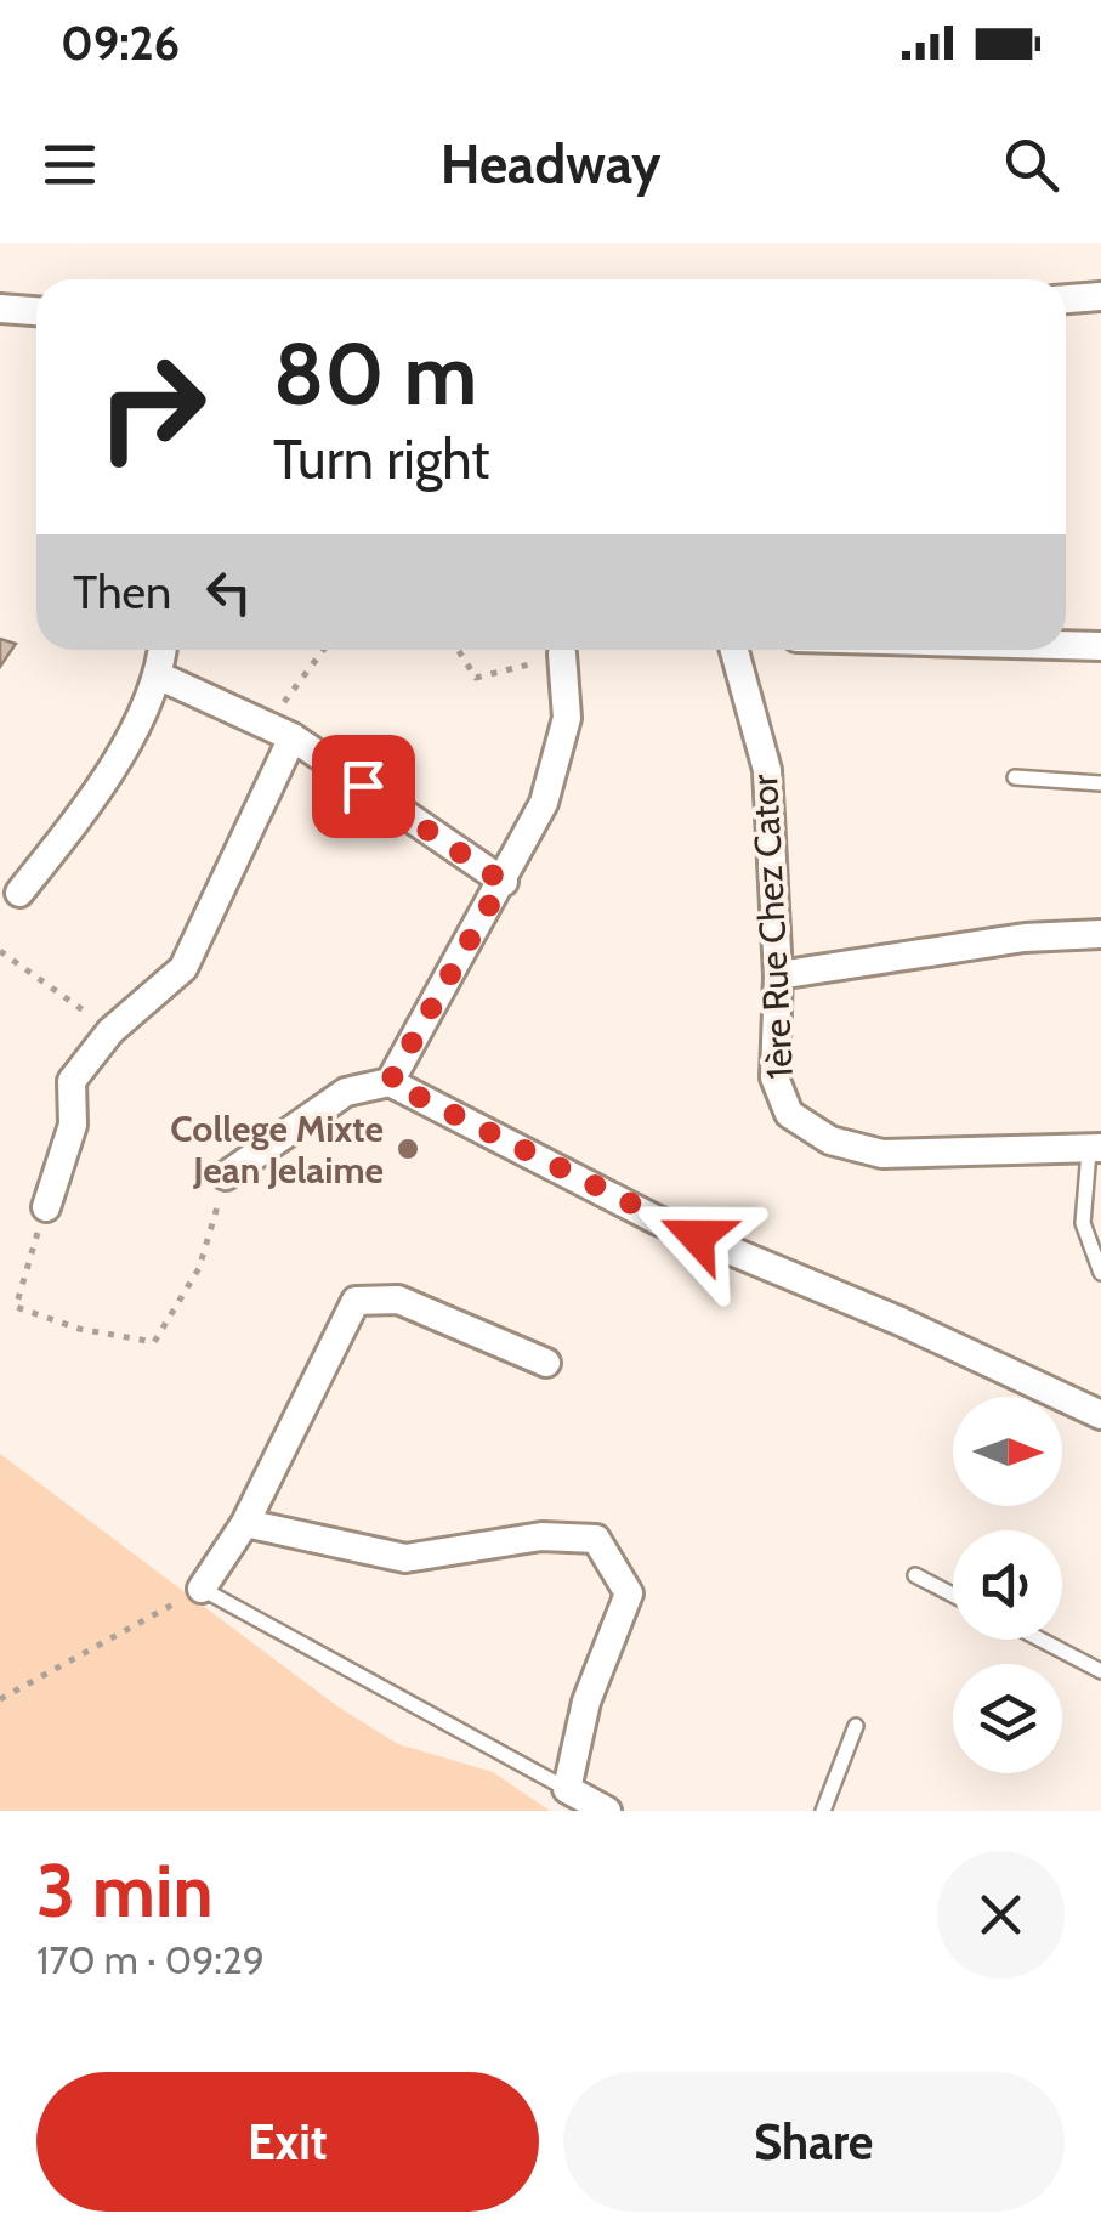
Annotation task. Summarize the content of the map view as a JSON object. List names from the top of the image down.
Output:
{
  "streets": {
    "street": ["1ère Rue Chez Cator"]
  },
  "places": ["College Mixte Jean Jelaime"],
  "north": "right",
  "page": {
    "status": "09:26",
    "header": "Headway",
    "turn": ["80 m", "Turn right"],
    "then": "Then",
    "heading": ["3 min", "170 m · 09:29"],
    "buttons": ["Exit", "Share"]
  }
}
